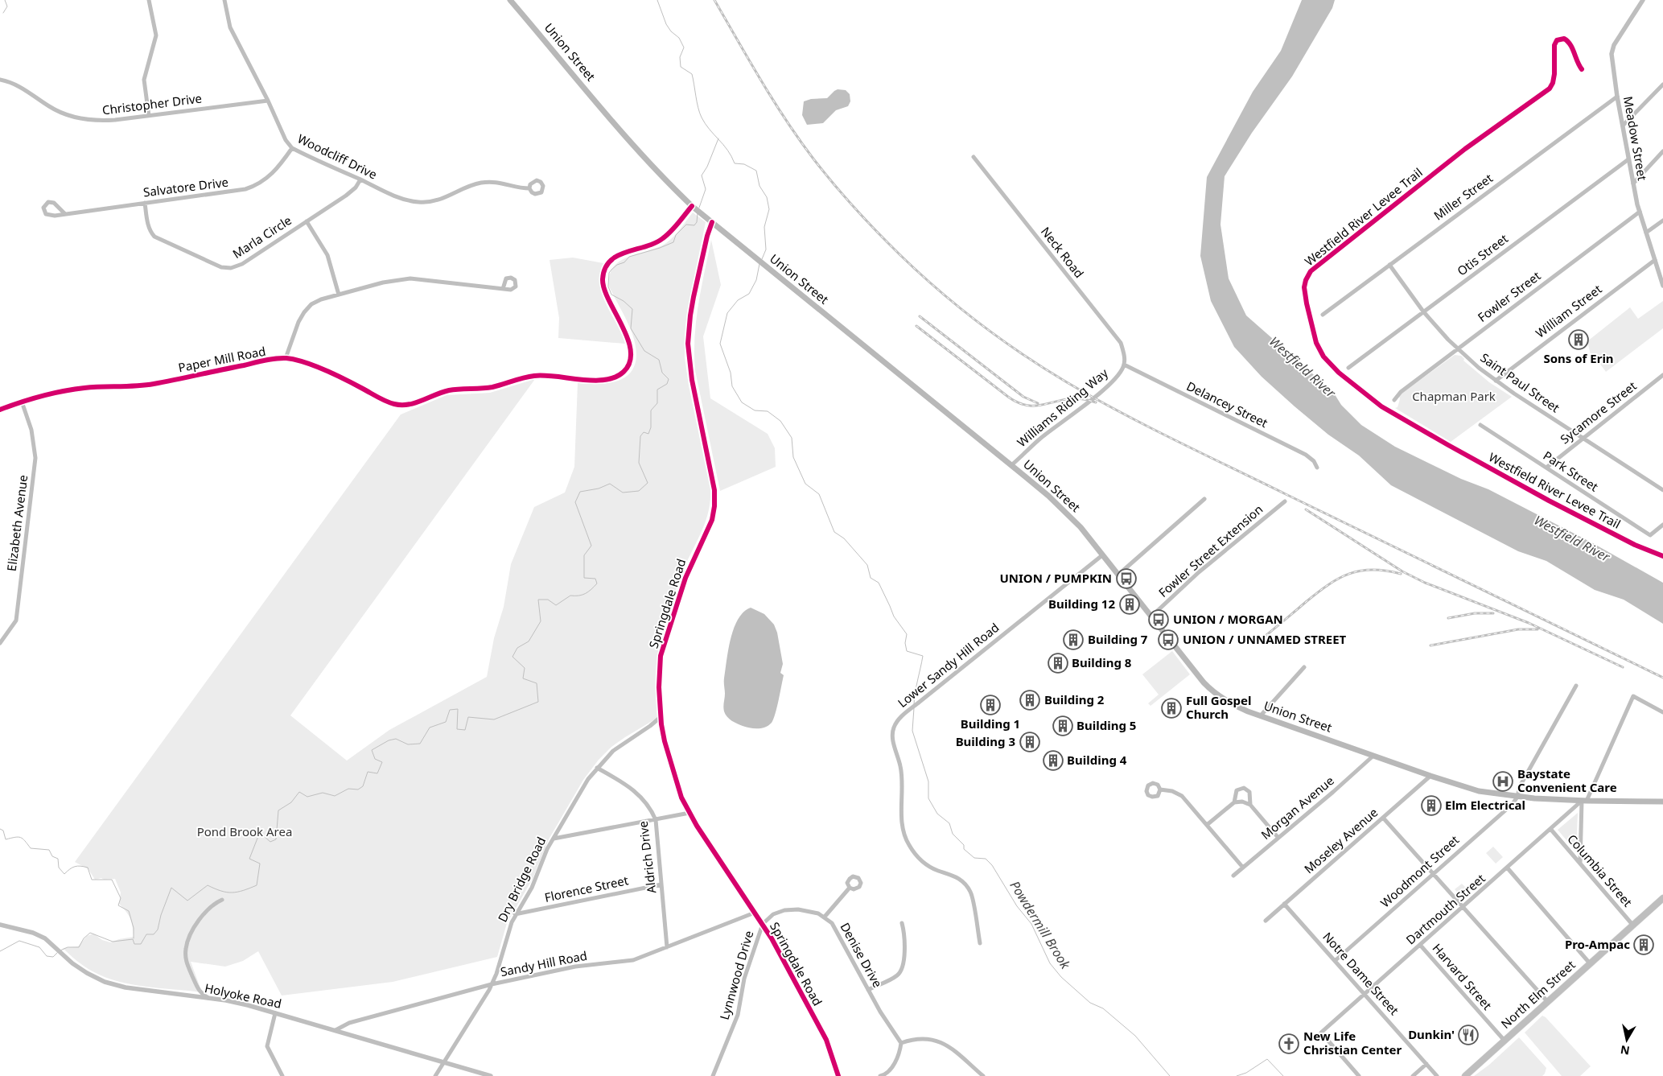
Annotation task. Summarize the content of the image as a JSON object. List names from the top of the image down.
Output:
{
  "streets": {
    "highway": ["North Elm Street"],
    "main road": ["Union Street"],
    "street": [
      "Christopher Drive",
      "Meadow Street",
      "Woodcliff Drive",
      "Salvatore Drive",
      "Miller Street",
      "Marla Circle",
      "Neck Road",
      "Otis Street",
      "Fowler Street",
      "William Street",
      "Paper Mill Road",
      "Saint Paul Street",
      "Delancey Street",
      "Williams Riding Way",
      "Sycamore Street",
      "Park Street",
      "Elizabeth Avenue",
      "Fowler Street Extension",
      "Springdale Road",
      "Lower Sandy Hill Road",
      "Morgan Avenue",
      "Moseley Avenue",
      "Aldrich Drive",
      "Columbia Street",
      "Woodmont Street",
      "Dry Bridge Road",
      "Florence Street",
      "Dartmouth Street",
      "Denise Drive",
      "Sandy Hill Road",
      "Notre Dame Street",
      "Lynnwood Drive",
      "Harvard Street",
      "Holyoke Road"
    ],
    "cycle path": ["Westfield River Levee Trail"]
  },
  "crossings": [
    ["Union Street", "Paper Mill Road"],
    ["Union Street", "Williams Riding Way"],
    ["Union Street", "Fowler Street Extension"],
    ["Union Street", "Springdale Road"],
    ["Union Street", "Lower Sandy Hill Road"],
    ["Union Street", "Morgan Avenue"],
    ["Union Street", "Moseley Avenue"],
    ["Union Street", "Woodmont Street"],
    ["Union Street", "Dartmouth Street"],
    ["Christopher Drive", "Woodcliff Drive"],
    ["Meadow Street", "Miller Street"],
    ["Meadow Street", "Otis Street"],
    ["Meadow Street", "Fowler Street"],
    ["Meadow Street", "William Street"],
    ["Woodcliff Drive", "Salvatore Drive"],
    ["Woodcliff Drive", "Marla Circle"],
    ["Salvatore Drive", "Marla Circle"],
    ["Miller Street", "Saint Paul Street"],
    ["Neck Road", "Delancey Street"],
    ["Neck Road", "Williams Riding Way"],
    ["Otis Street", "Saint Paul Street"],
    ["Fowler Street", "Saint Paul Street"],
    ["William Street", "Saint Paul Street"],
    ["Paper Mill Road", "Elizabeth Avenue"],
    ["Saint Paul Street", "Sycamore Street"],
    ["Delancey Street", "Williams Riding Way"],
    ["Sycamore Street", "Park Street"],
    ["Springdale Road", "Dry Bridge Road"],
    ["Springdale Road", "Denise Drive"],
    ["Springdale Road", "Sandy Hill Road"],
    ["Springdale Road", "Lynnwood Drive"],
    ["Moseley Avenue", "Notre Dame Street"],
    ["Aldrich Drive", "Dry Bridge Road"],
    ["Aldrich Drive", "Florence Street"],
    ["Aldrich Drive", "Sandy Hill Road"],
    ["Columbia Street", "Dartmouth Street"],
    ["Columbia Street", "North Elm Street"],
    ["Woodmont Street", "Notre Dame Street"],
    ["Dry Bridge Road", "Florence Street"],
    ["Dry Bridge Road", "Sandy Hill Road"],
    ["Dry Bridge Road", "Holyoke Road"],
    ["Dartmouth Street", "Notre Dame Street"],
    ["Dartmouth Street", "Harvard Street"],
    ["Denise Drive", "Lynnwood Drive"],
    ["Sandy Hill Road", "Holyoke Road"],
    ["Harvard Street", "North Elm Street"]
  ],
  "water": ["Westfield River", "Powdermill Brook"],
  "parks": ["Chapman Park", "Pond Brook Area"],
  "places": {
    "building": [
      "Sons of Erin",
      "Building 12",
      "Building 7",
      "Building 8",
      "Building 2",
      "Building 1",
      "Full Gospel Church",
      "Building 5",
      "Building 3",
      "Building 4",
      "Elm Electrical",
      "Pro-Ampac"
    ],
    "bus stop": ["UNION / PUMPKIN", "UNION / MORGAN", "UNION / UNNAMED STREET"],
    "hospital": ["Baystate Convenient Care"],
    "restaurant": ["Dunkin'"],
    "church": ["New Life Christian Center"]
  },
  "north": "bottom"
}
